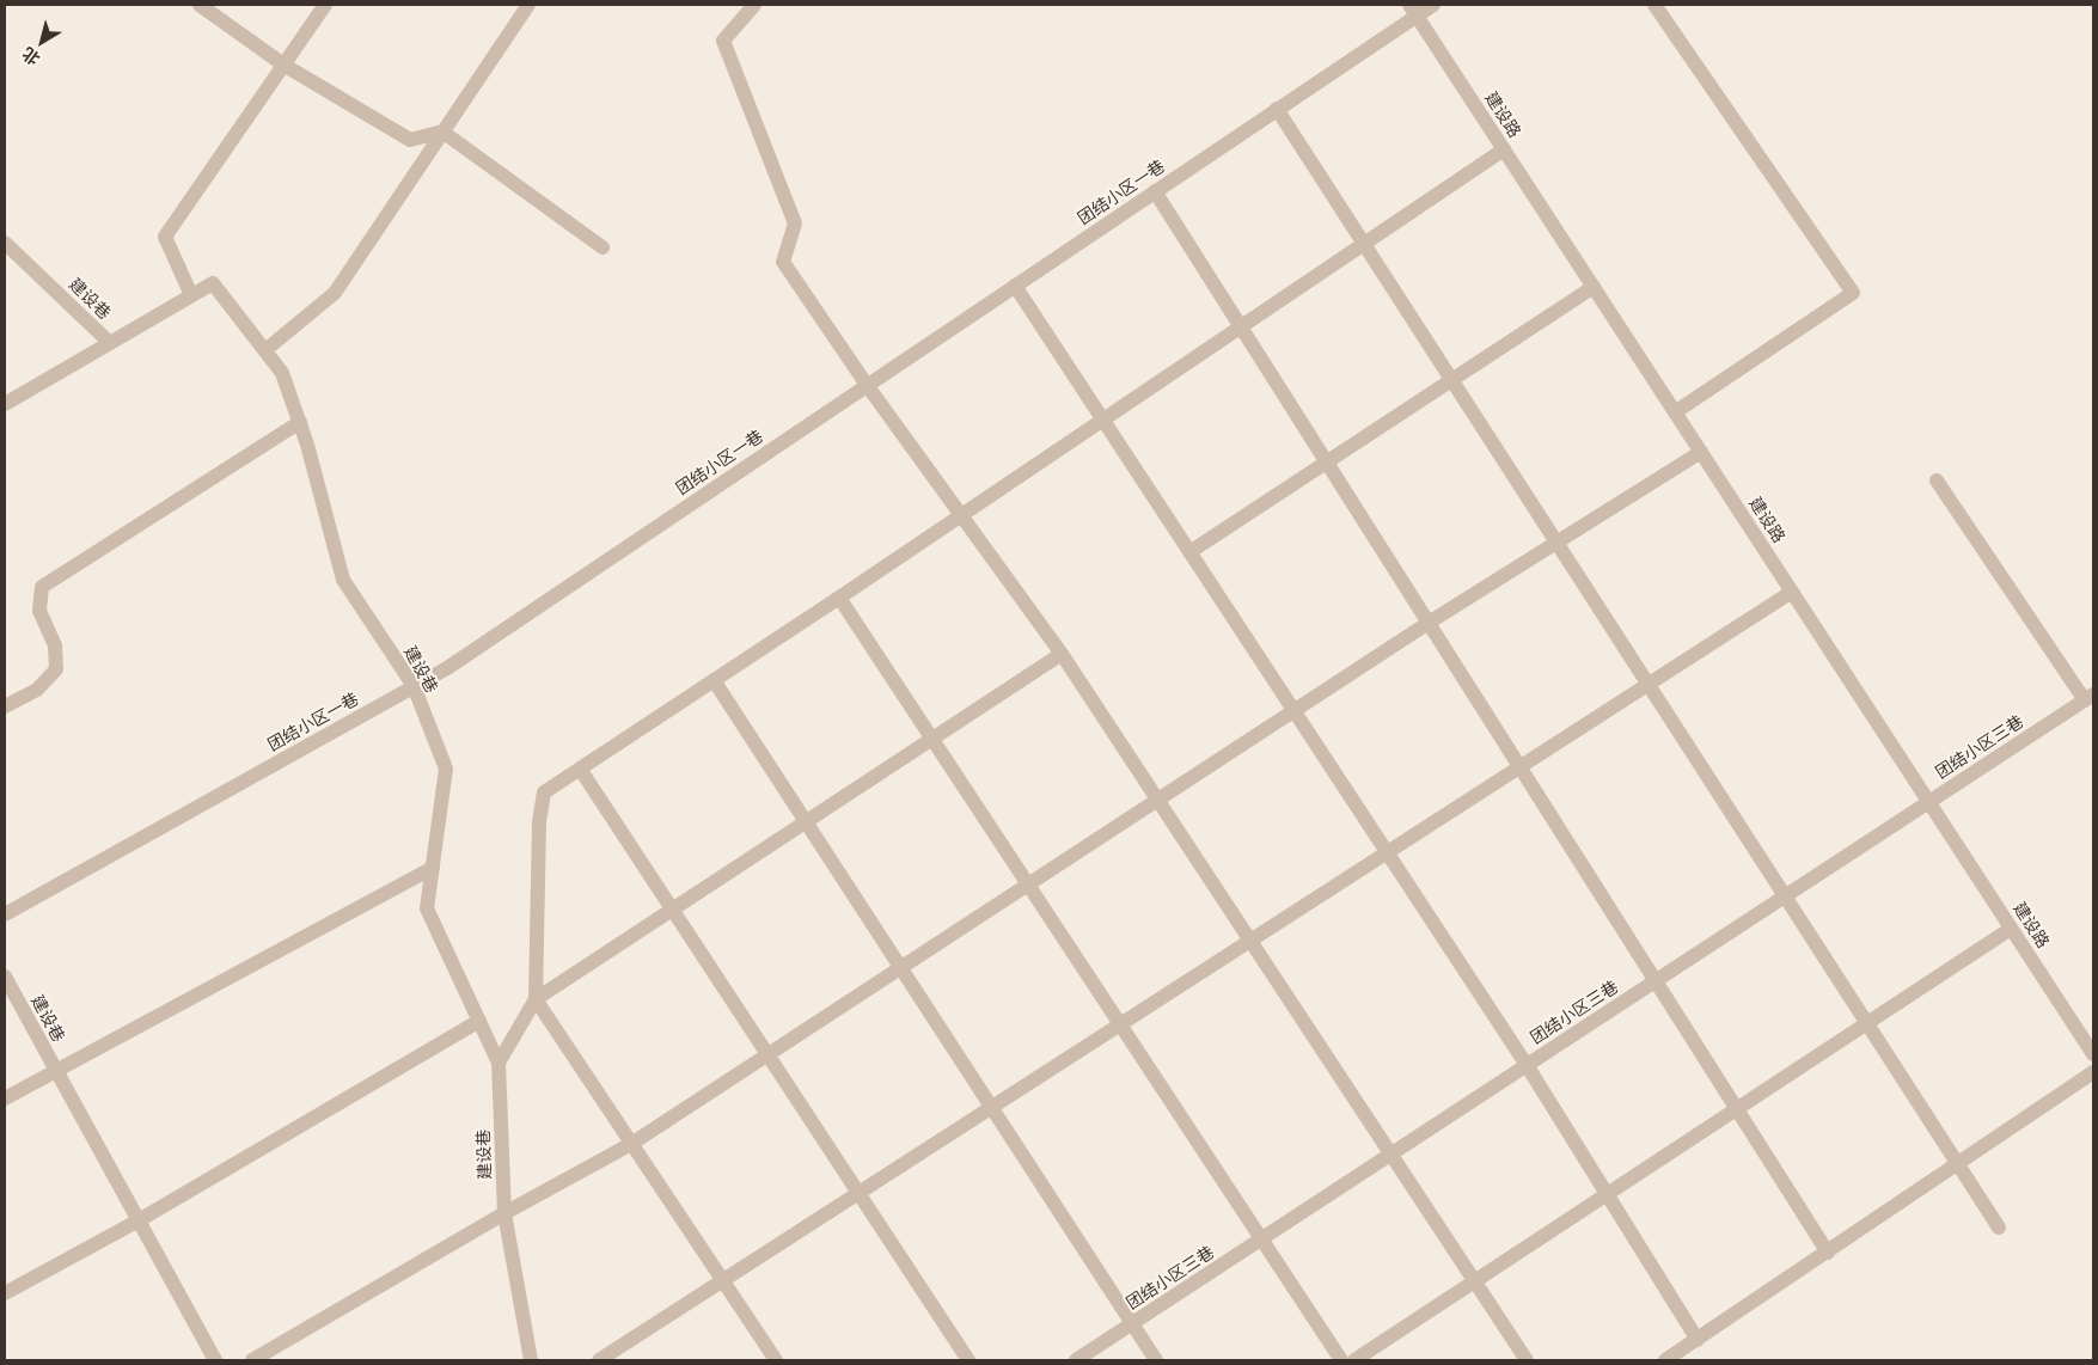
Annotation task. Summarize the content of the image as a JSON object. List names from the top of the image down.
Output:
{
  "streets": {
    "street": [
      "建设路",
      "团结小区一巷",
      "建设巷",
      "团结小区三巷"
    ]
  },
  "crossings": [
    ["建设路", "团结小区一巷"],
    ["建设路", "团结小区三巷"],
    ["团结小区一巷", "建设巷"]
  ],
  "north": "bottom left"
}
